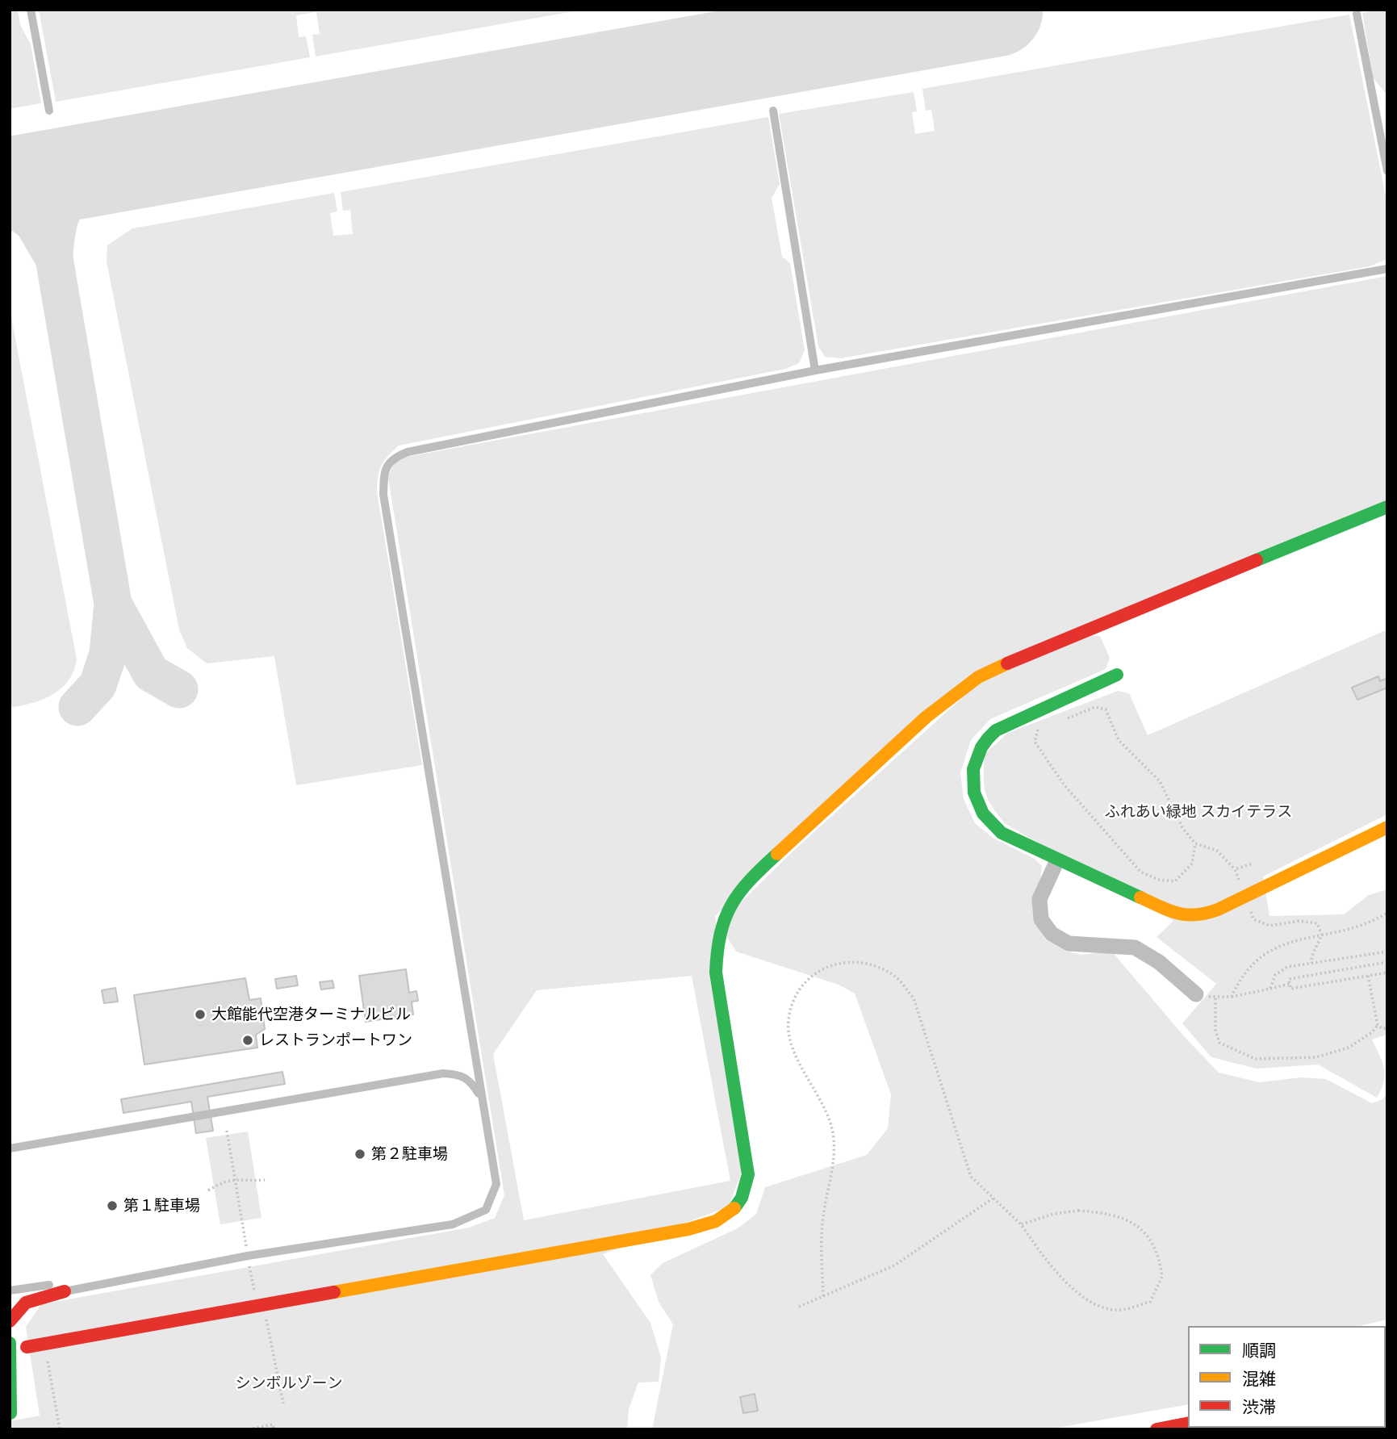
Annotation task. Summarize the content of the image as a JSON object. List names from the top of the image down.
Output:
{
  "parks": ["ふれあい緑地 スカイテラス", "シンボルゾーン"],
  "places": [
    "大館能代空港ターミナルビル",
    "レストランポートワン",
    "第２駐車場",
    "第１駐車場"
  ],
  "legend": ["順調", "混雑", "渋滞"]
}
